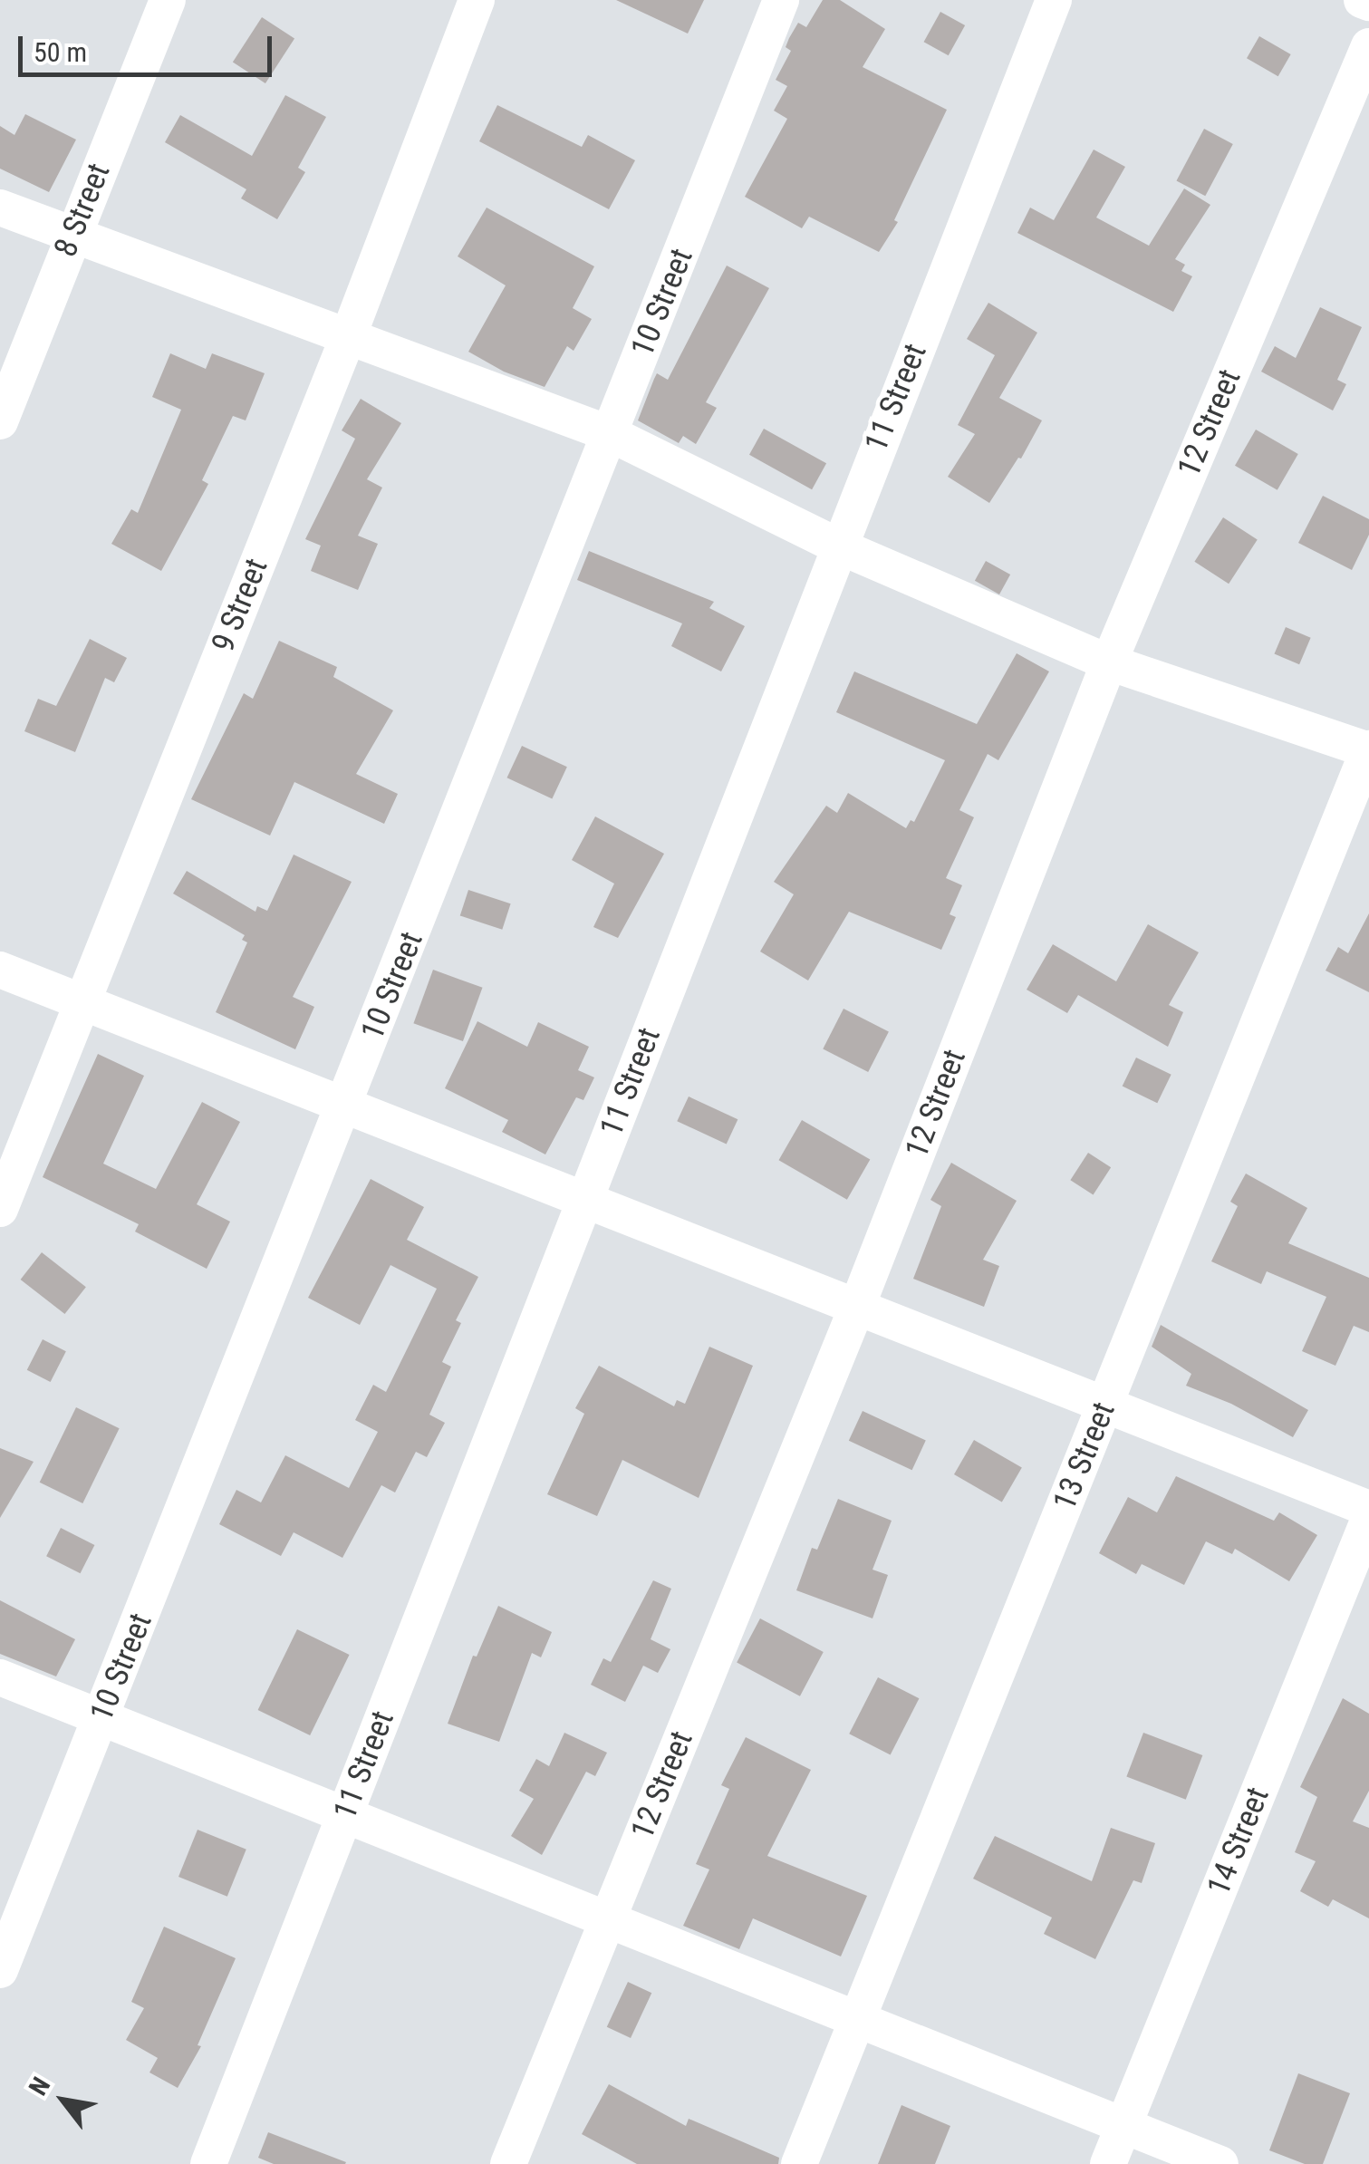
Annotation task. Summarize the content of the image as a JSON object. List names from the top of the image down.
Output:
{
  "streets": {
    "street": [
      "8 Street",
      "10 Street",
      "11 Street",
      "12 Street",
      "9 Street",
      "13 Street",
      "14 Street"
    ]
  },
  "scale_bar": "50 m",
  "north": "top left"
}
